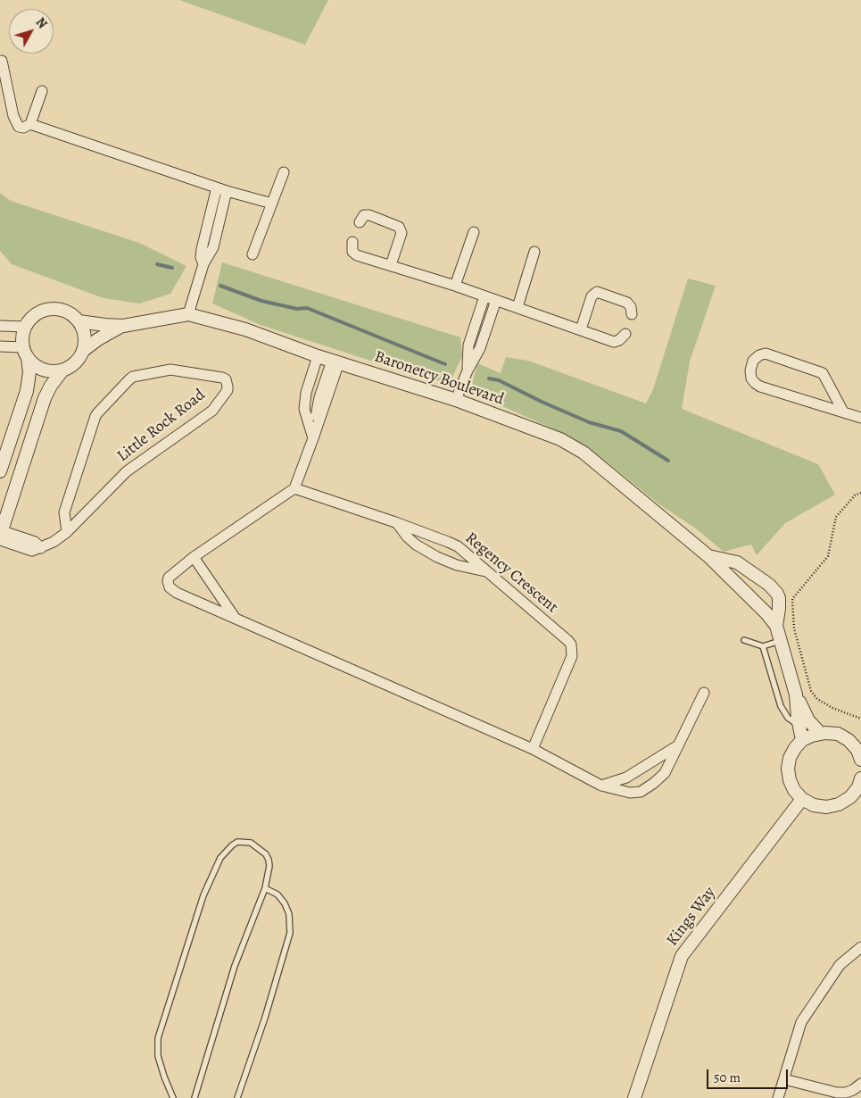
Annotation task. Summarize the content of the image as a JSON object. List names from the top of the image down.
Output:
{
  "streets": {
    "street": [
      "Baronetcy Boulevard",
      "Little Rock Road",
      "Regency Crescent",
      "Kings Way"
    ]
  },
  "scale_bar": "50 m",
  "north": "top right"
}
